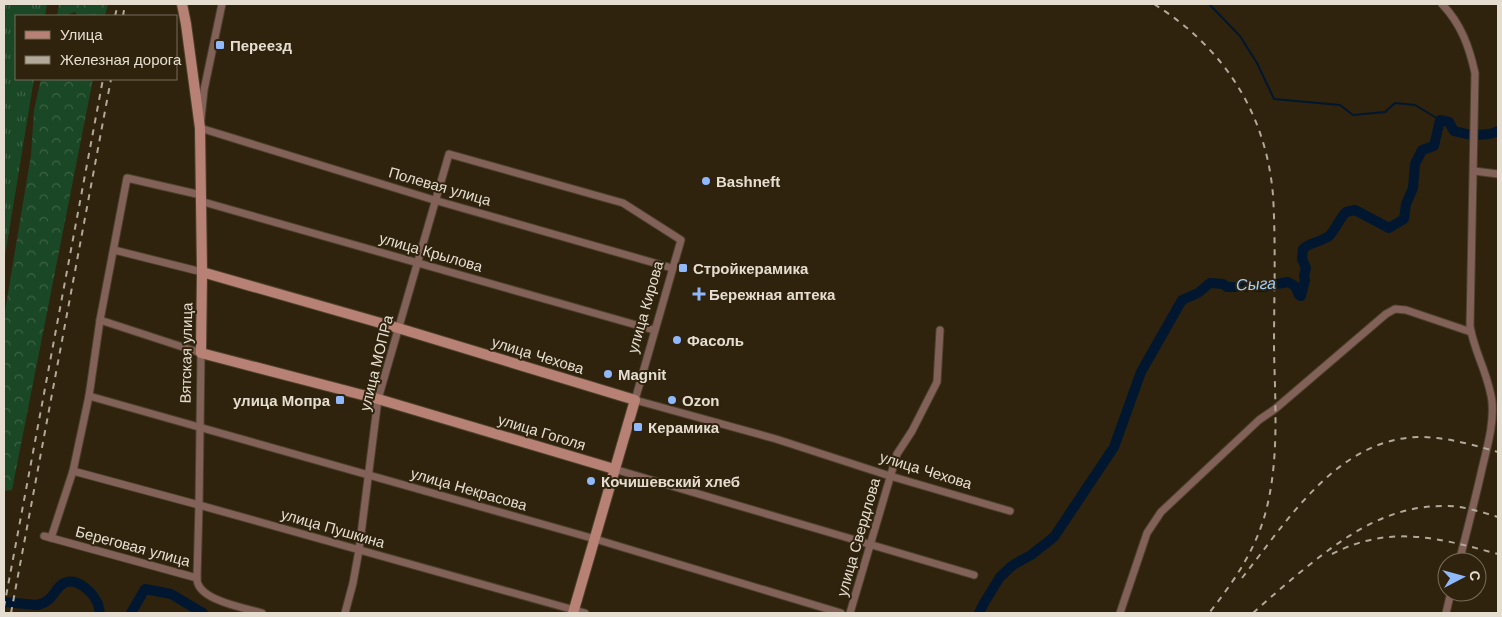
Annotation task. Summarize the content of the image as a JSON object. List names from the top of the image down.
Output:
{
  "streets": {
    "main road": [
      "улица Кирова",
      "Вятская улица",
      "улица Чехова",
      "улица Гоголя"
    ],
    "street": [
      "Полевая улица",
      "улица Крылова",
      "улица МОПРа",
      "улица Некрасова",
      "улица Пушкина",
      "улица Свердлова",
      "Береговая улица"
    ]
  },
  "crossings": [
    ["Полевая улица", "улица Кирова"],
    ["Полевая улица", "Вятская улица"],
    ["Полевая улица", "улица МОПРа"],
    ["улица Крылова", "улица Кирова"],
    ["улица Крылова", "Вятская улица"],
    ["улица Крылова", "улица Чехова"],
    ["улица Крылова", "улица МОПРа"],
    ["улица Кирова", "улица Чехова"],
    ["улица Кирова", "улица МОПРа"],
    ["улица Кирова", "улица Гоголя"],
    ["улица Кирова", "улица Некрасова"],
    ["улица Кирова", "улица Пушкина"],
    ["Вятская улица", "улица Чехова"],
    ["Вятская улица", "улица Гоголя"],
    ["Вятская улица", "улица Некрасова"],
    ["Вятская улица", "улица Пушкина"],
    ["Вятская улица", "Береговая улица"],
    ["улица Чехова", "улица МОПРа"],
    ["улица Чехова", "улица Свердлова"],
    ["улица МОПРа", "улица Гоголя"],
    ["улица МОПРа", "улица Некрасова"],
    ["улица МОПРа", "улица Пушкина"],
    ["улица Гоголя", "улица Свердлова"],
    ["улица Пушкина", "Береговая улица"]
  ],
  "water": ["Сыга"],
  "places": {
    "transit": [
      "Переезд",
      "Стройкерамика",
      "улица Мопра",
      "Керамика"
    ],
    "other": [
      "Bashneft",
      "Фасоль",
      "Magnit",
      "Ozon",
      "Кочишевский хлеб"
    ],
    "health": ["Бережная аптека"]
  },
  "legend": ["Улица", "Железная дорога"],
  "north": "right"
}
